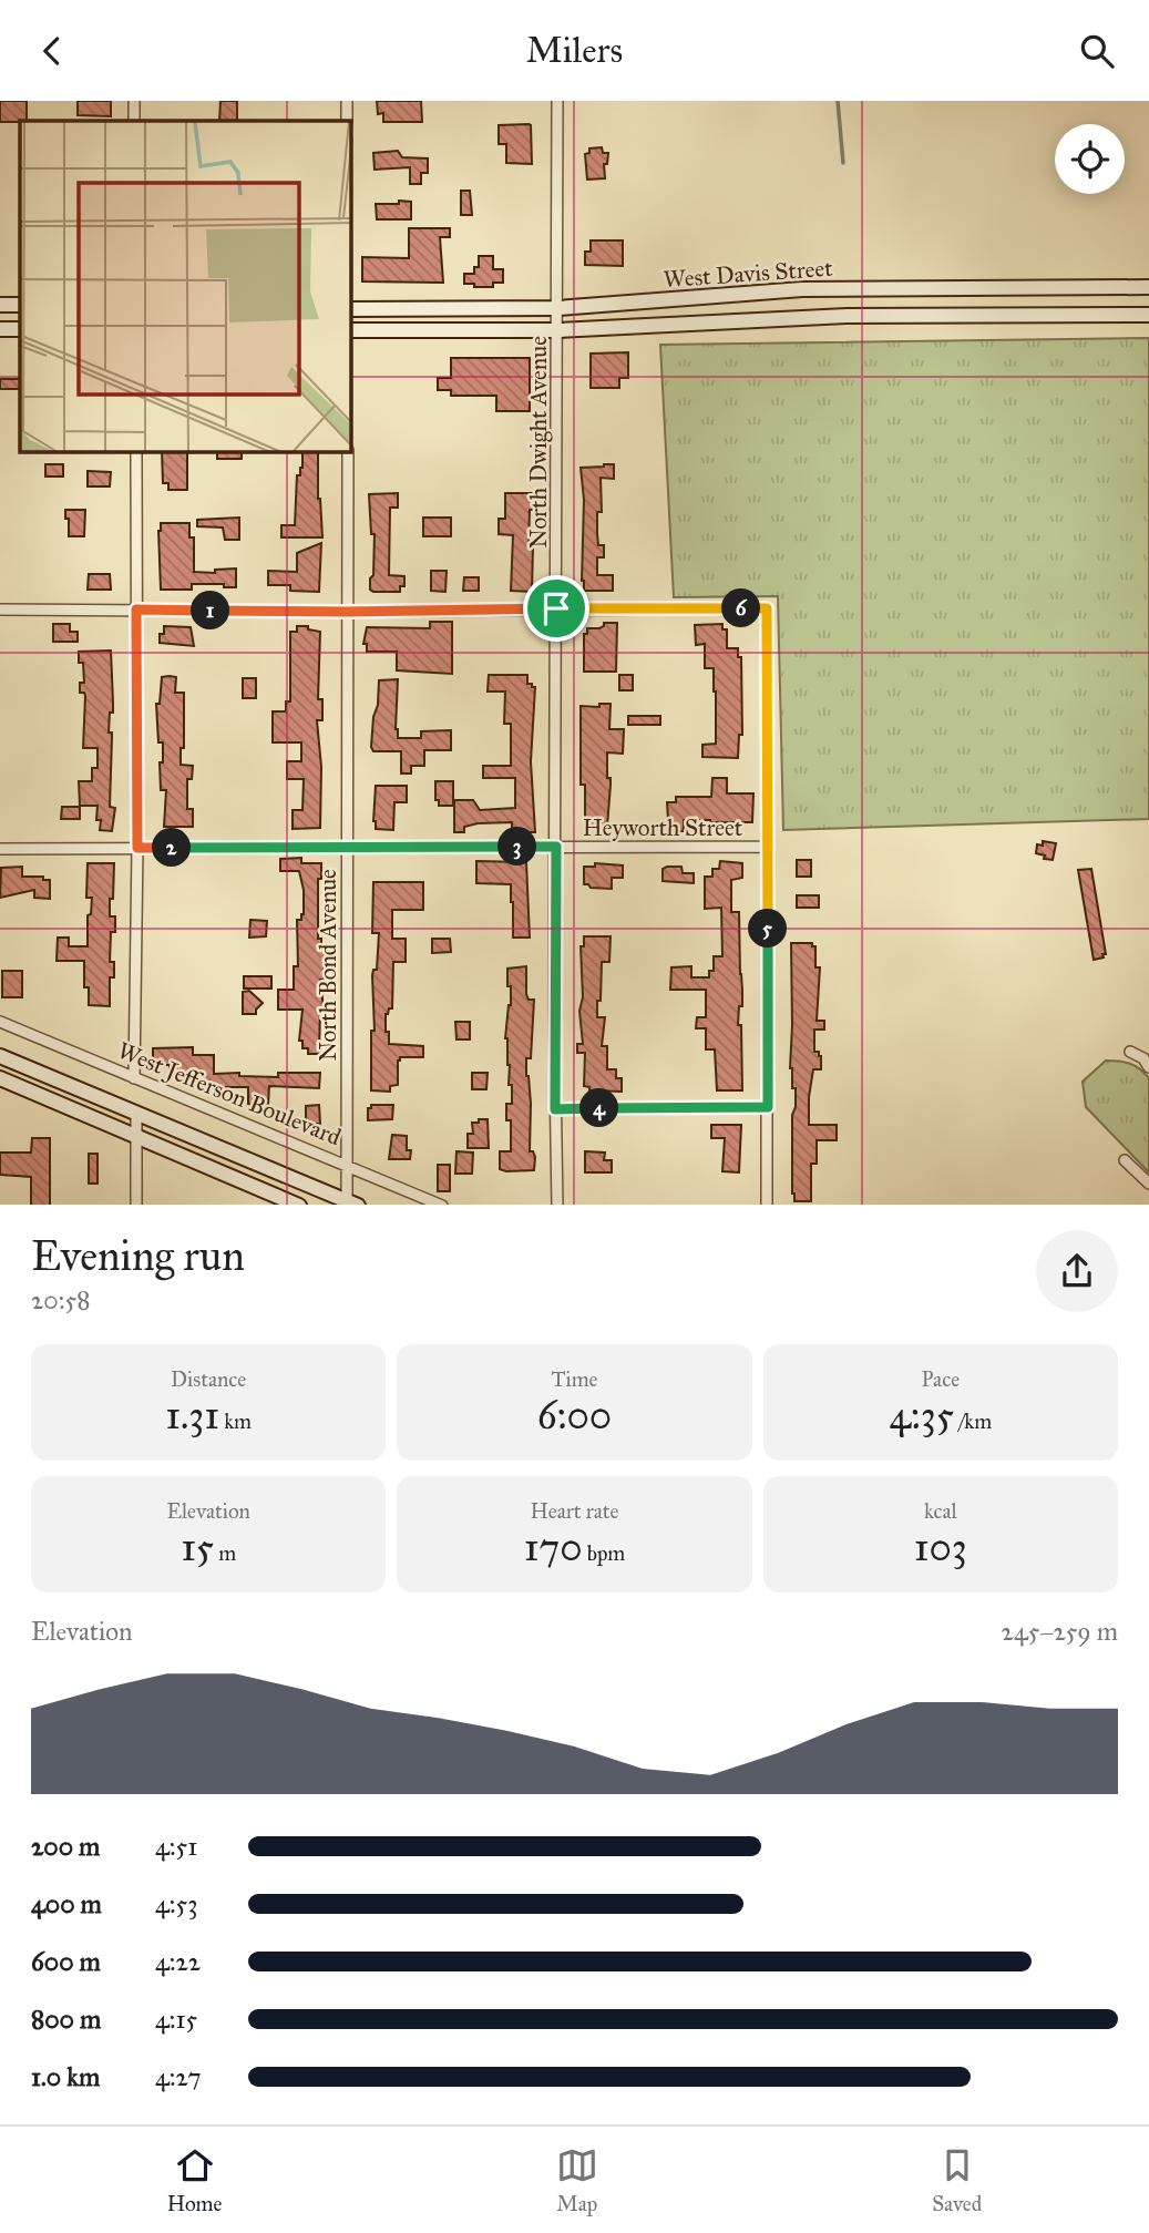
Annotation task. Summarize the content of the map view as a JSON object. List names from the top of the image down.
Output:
{
  "streets": {
    "main road": ["West Davis Street"],
    "street": [
      "North Dwight Avenue",
      "Heyworth Street",
      "North Bond Avenue",
      "West Jefferson Boulevard"
    ]
  },
  "crossings": [
    ["West Davis Street", "North Dwight Avenue"],
    ["North Dwight Avenue", "Heyworth Street"],
    ["Heyworth Street", "North Bond Avenue"],
    ["North Bond Avenue", "West Jefferson Boulevard"]
  ],
  "page": {
    "header": "Milers",
    "pins": [
      "6",
      "1",
      "3",
      "2",
      "5",
      "4"
    ],
    "heading": ["Evening run", "20:58"],
    "stats": [
      ["Distance", "1.31 km"],
      ["Time", "6:00"],
      ["Pace", "4:35 /km"],
      ["Elevation", "15 m"],
      ["Heart rate", "170 bpm"],
      ["kcal", "103"]
    ],
    "chart": ["Elevation", "245–259 m"],
    "list": [
      {
        "name": "200 m",
        "note": "4:51"
      },
      {
        "name": "400 m",
        "note": "4:53"
      },
      {
        "name": "600 m",
        "note": "4:22"
      },
      {
        "name": "800 m",
        "note": "4:15"
      },
      {
        "name": "1.0 km",
        "note": "4:27"
      }
    ],
    "tabs": ["Home", "Map", "Saved"]
  }
}
